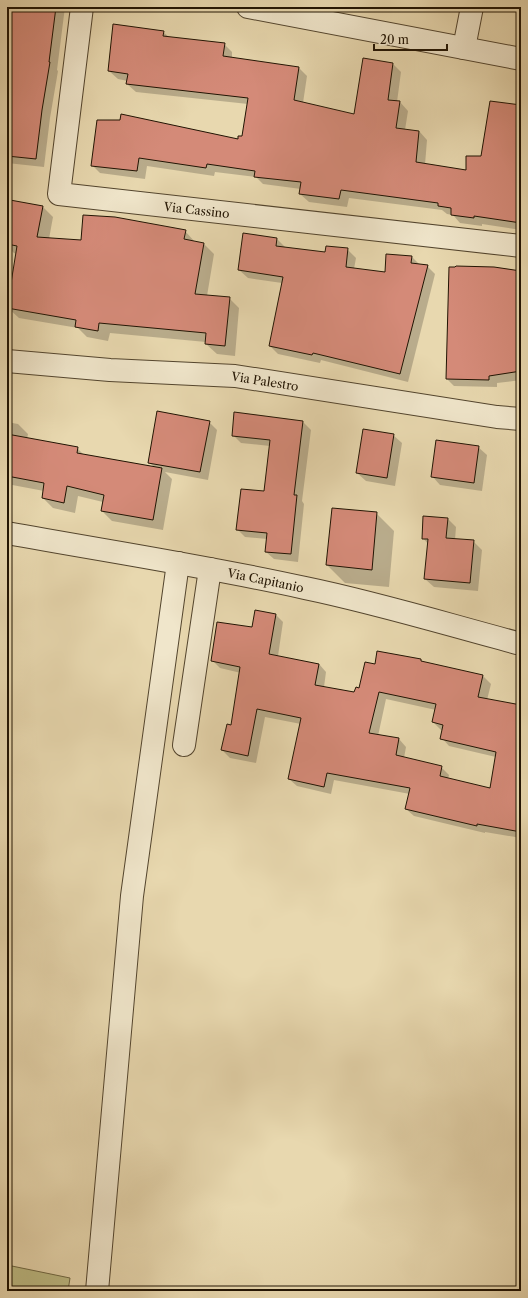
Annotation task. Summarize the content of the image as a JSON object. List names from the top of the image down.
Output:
{
  "streets": {
    "street": ["Via Cassino", "Via Palestro", "Via Capitanio"]
  },
  "scale_bar": "20 m"
}
